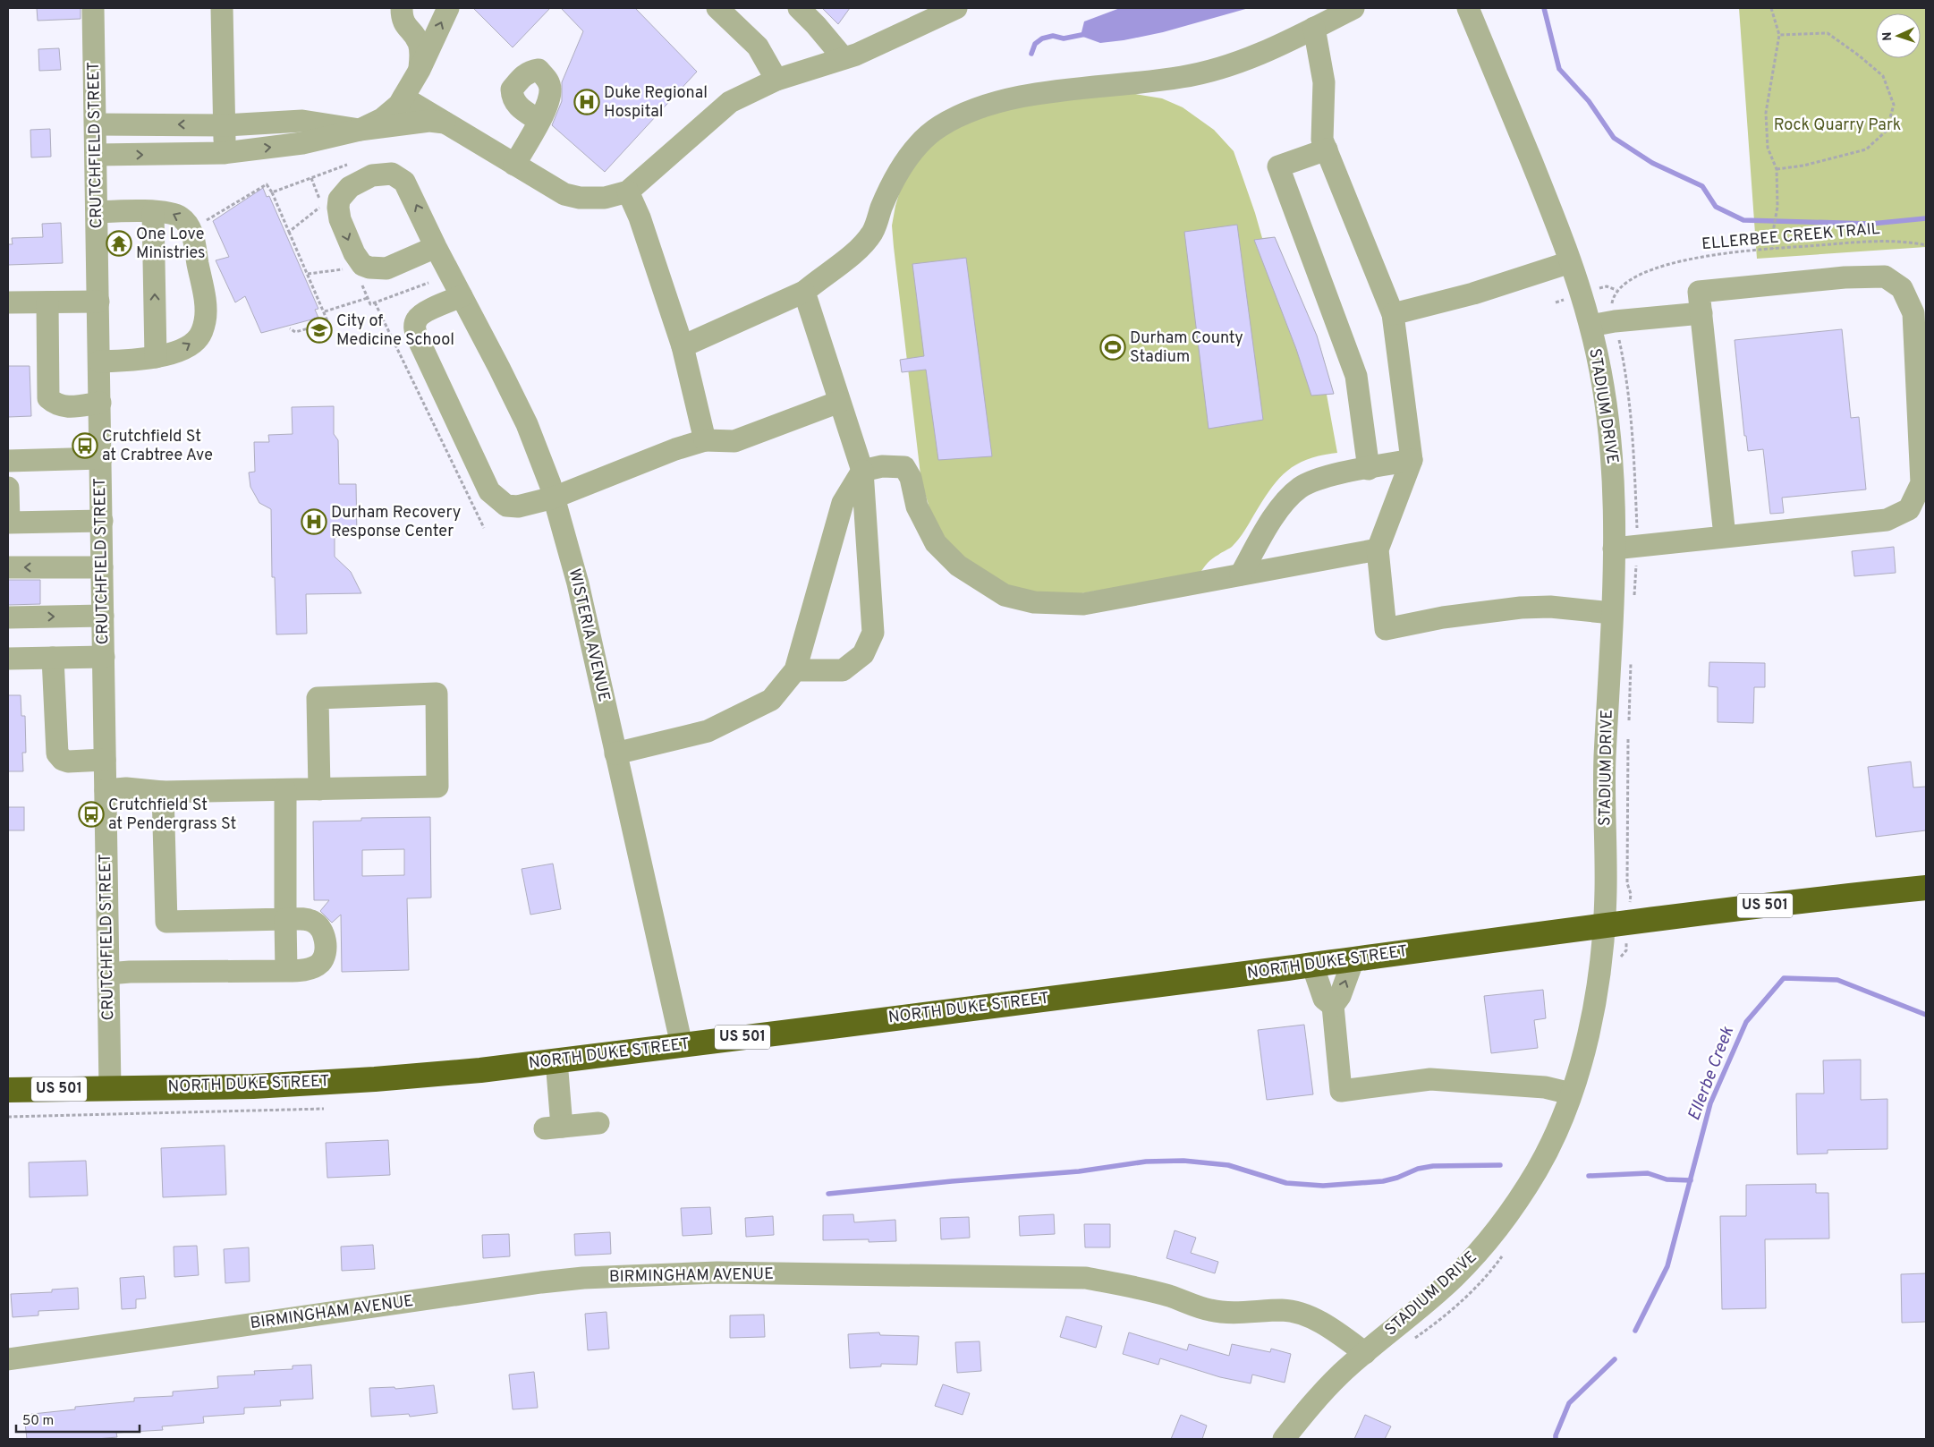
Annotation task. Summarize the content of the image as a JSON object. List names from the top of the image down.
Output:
{
  "streets": {
    "highway": ["US 501", "NORTH DUKE STREET"],
    "street": [
      "CRUTCHFIELD STREET",
      "STADIUM DRIVE",
      "WISTERIA AVENUE",
      "BIRMINGHAM AVENUE"
    ],
    "path": ["ELLERBEE CREEK TRAIL"]
  },
  "crossings": [
    ["CRUTCHFIELD STREET", "NORTH DUKE STREET"],
    ["STADIUM DRIVE", "NORTH DUKE STREET"],
    ["STADIUM DRIVE", "BIRMINGHAM AVENUE"],
    ["WISTERIA AVENUE", "NORTH DUKE STREET"]
  ],
  "water": ["Ellerbe Creek"],
  "parks": ["Rock Quarry Park"],
  "places": {
    "hospital": ["Duke Regional Hospital", "Durham Recovery Response Center"],
    "temple": ["One Love Ministries"],
    "school or university": ["City of Medicine School"],
    "sports": ["Durham County Stadium"],
    "bus stop": ["Crutchfield St at Crabtree Ave", "Crutchfield St at Pendergrass St"]
  },
  "scale_bar": "50 m",
  "north": "left"
}
